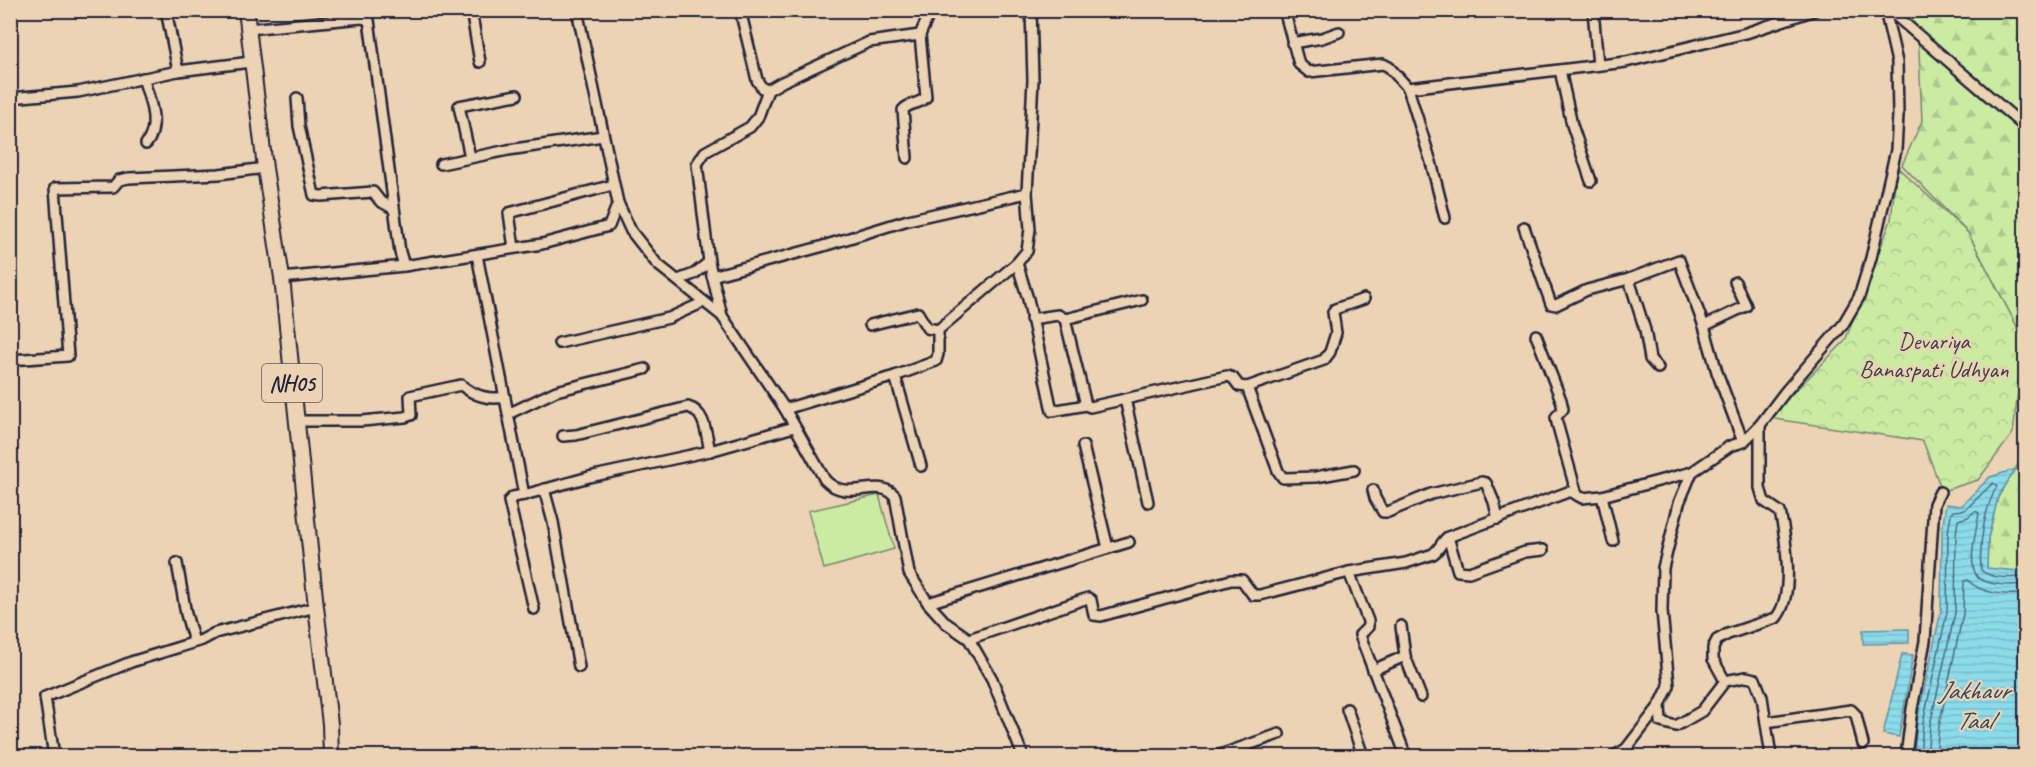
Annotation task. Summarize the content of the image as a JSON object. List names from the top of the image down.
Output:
{
  "streets": {
    "main road": ["NH05"]
  },
  "water": ["Jakhaur Taal"],
  "parks": ["Devariya Banaspati Udhyan"]
}
